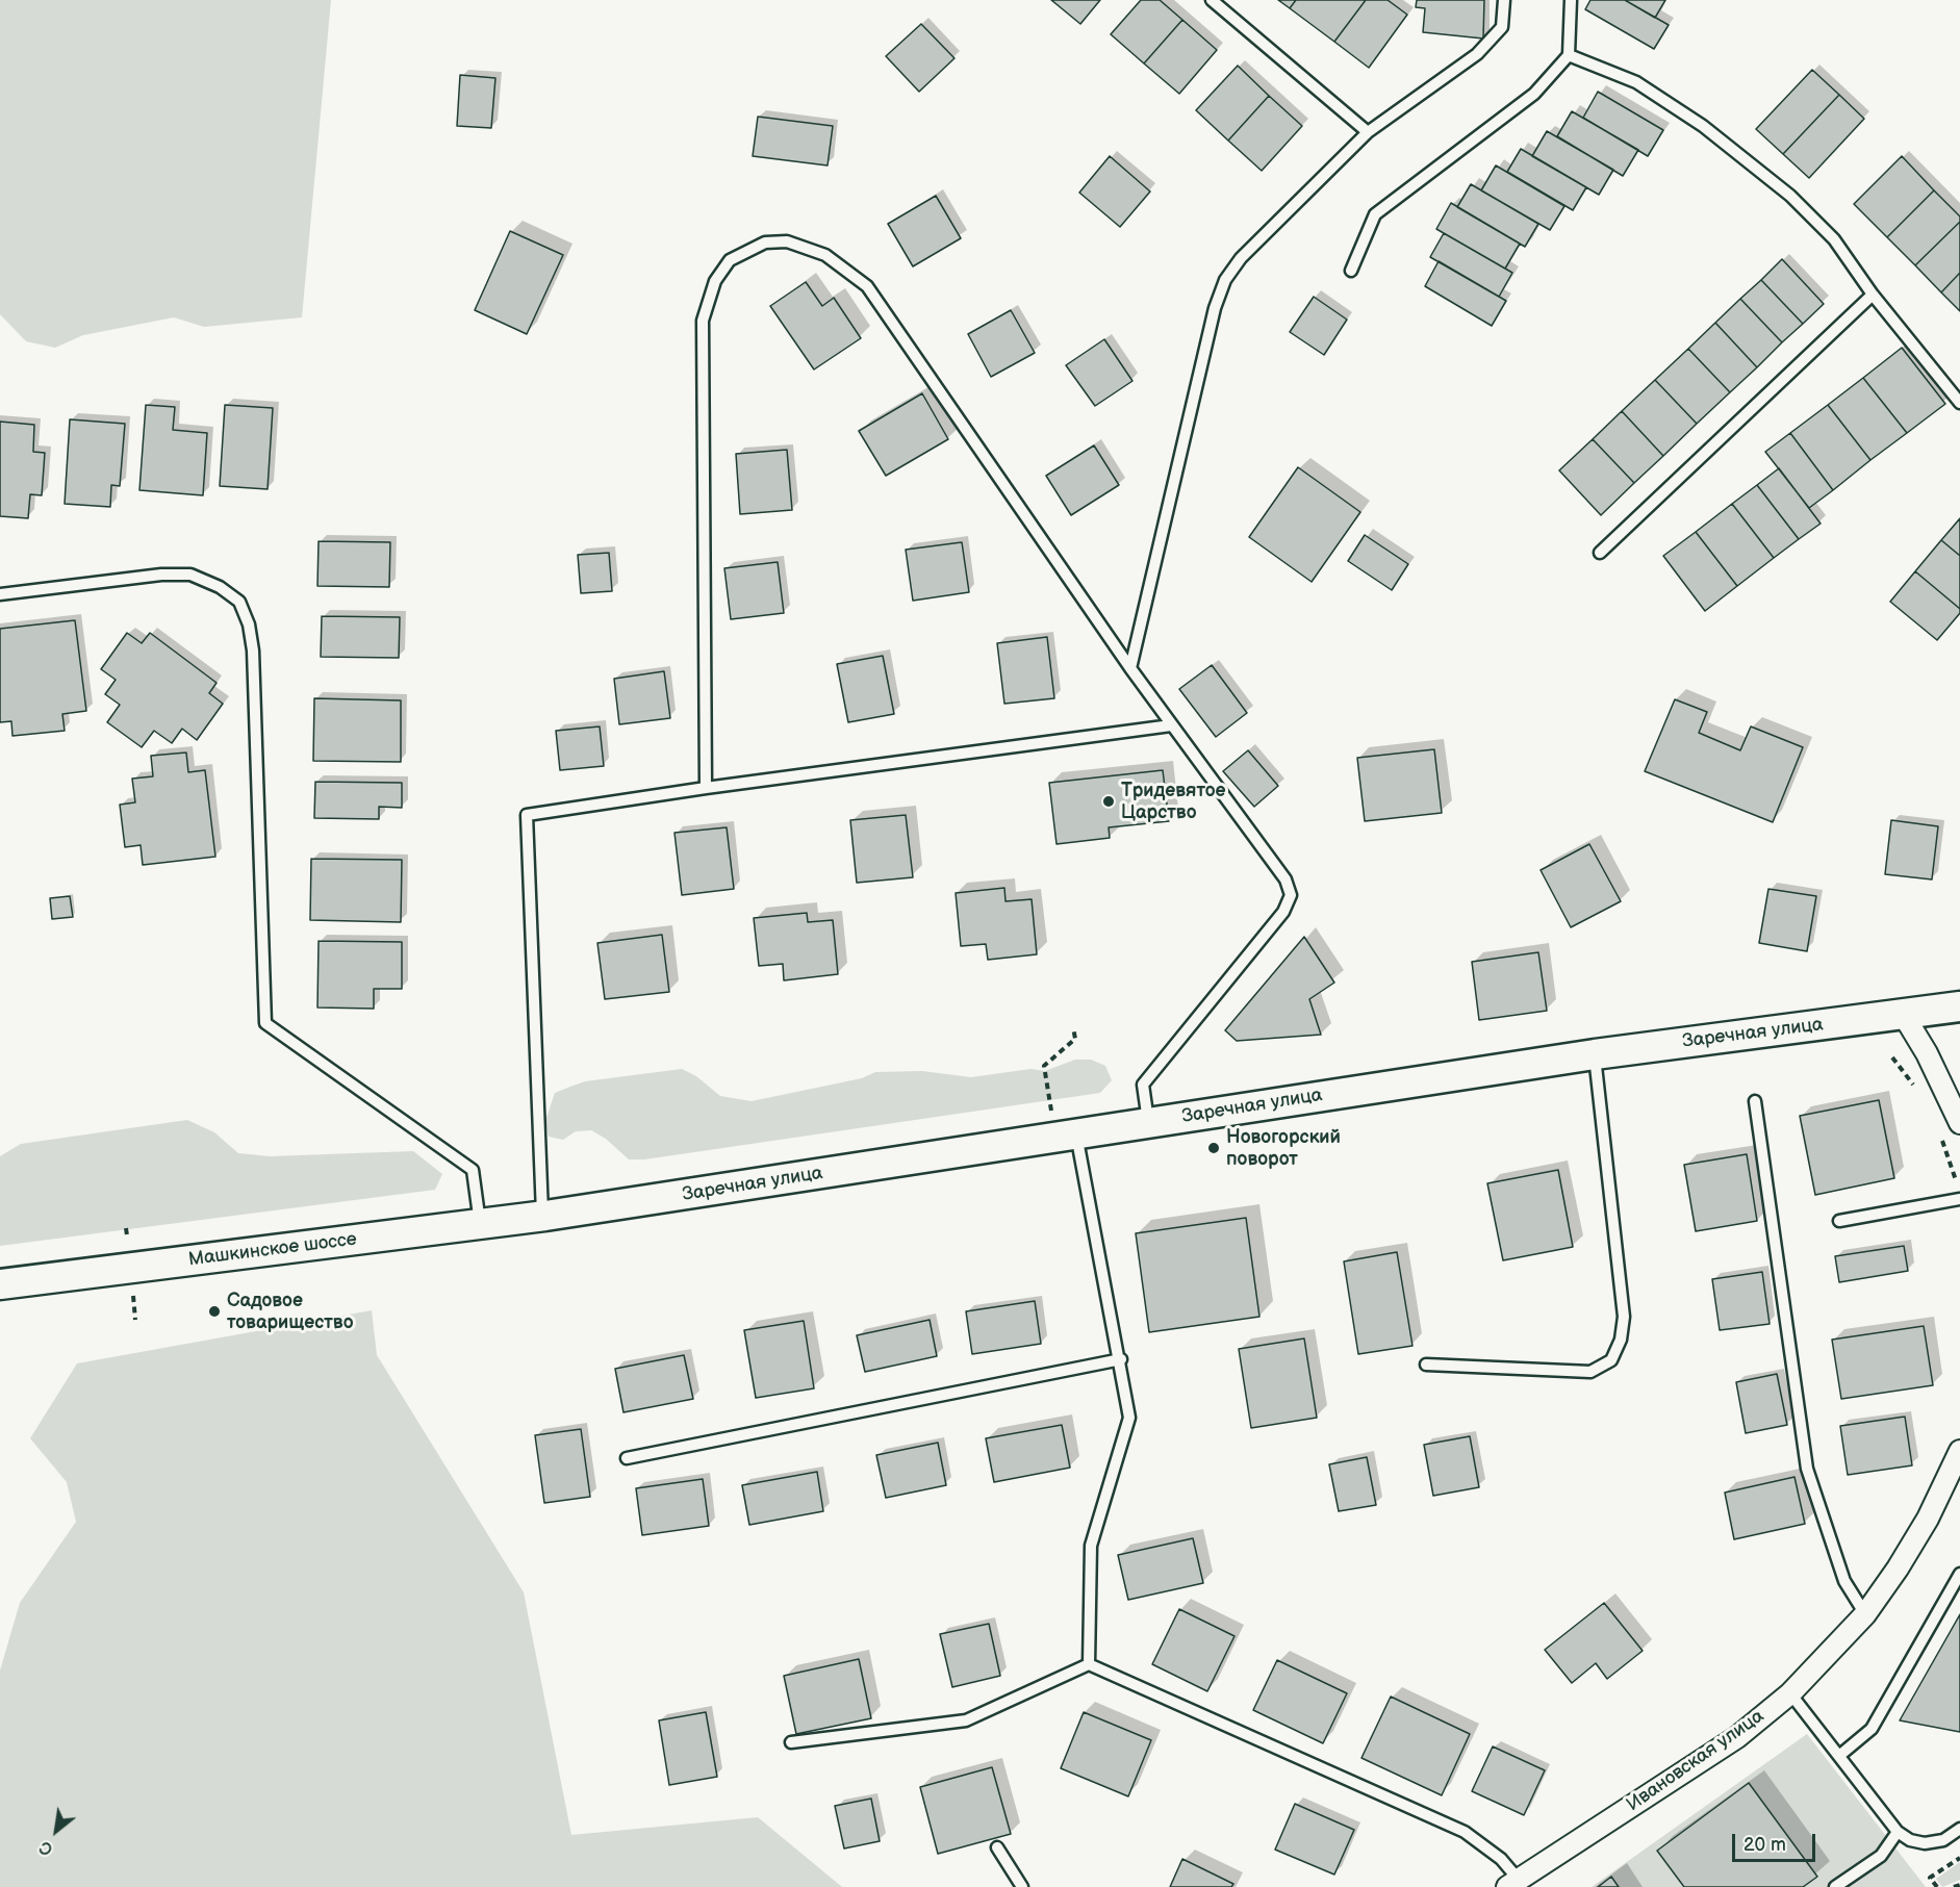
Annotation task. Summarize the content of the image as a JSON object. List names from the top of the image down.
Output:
{
  "streets": {
    "main road": ["Заречная улица", "Машкинское шоссе"],
    "street": ["Ивановская улица"]
  },
  "crossings": [
    ["Заречная улица", "Машкинское шоссе"]
  ],
  "places": ["Тридевятое Царство", "Новогорский поворот", "Садовое товарищество"],
  "scale_bar": "20 m",
  "north": "bottom left"
}
